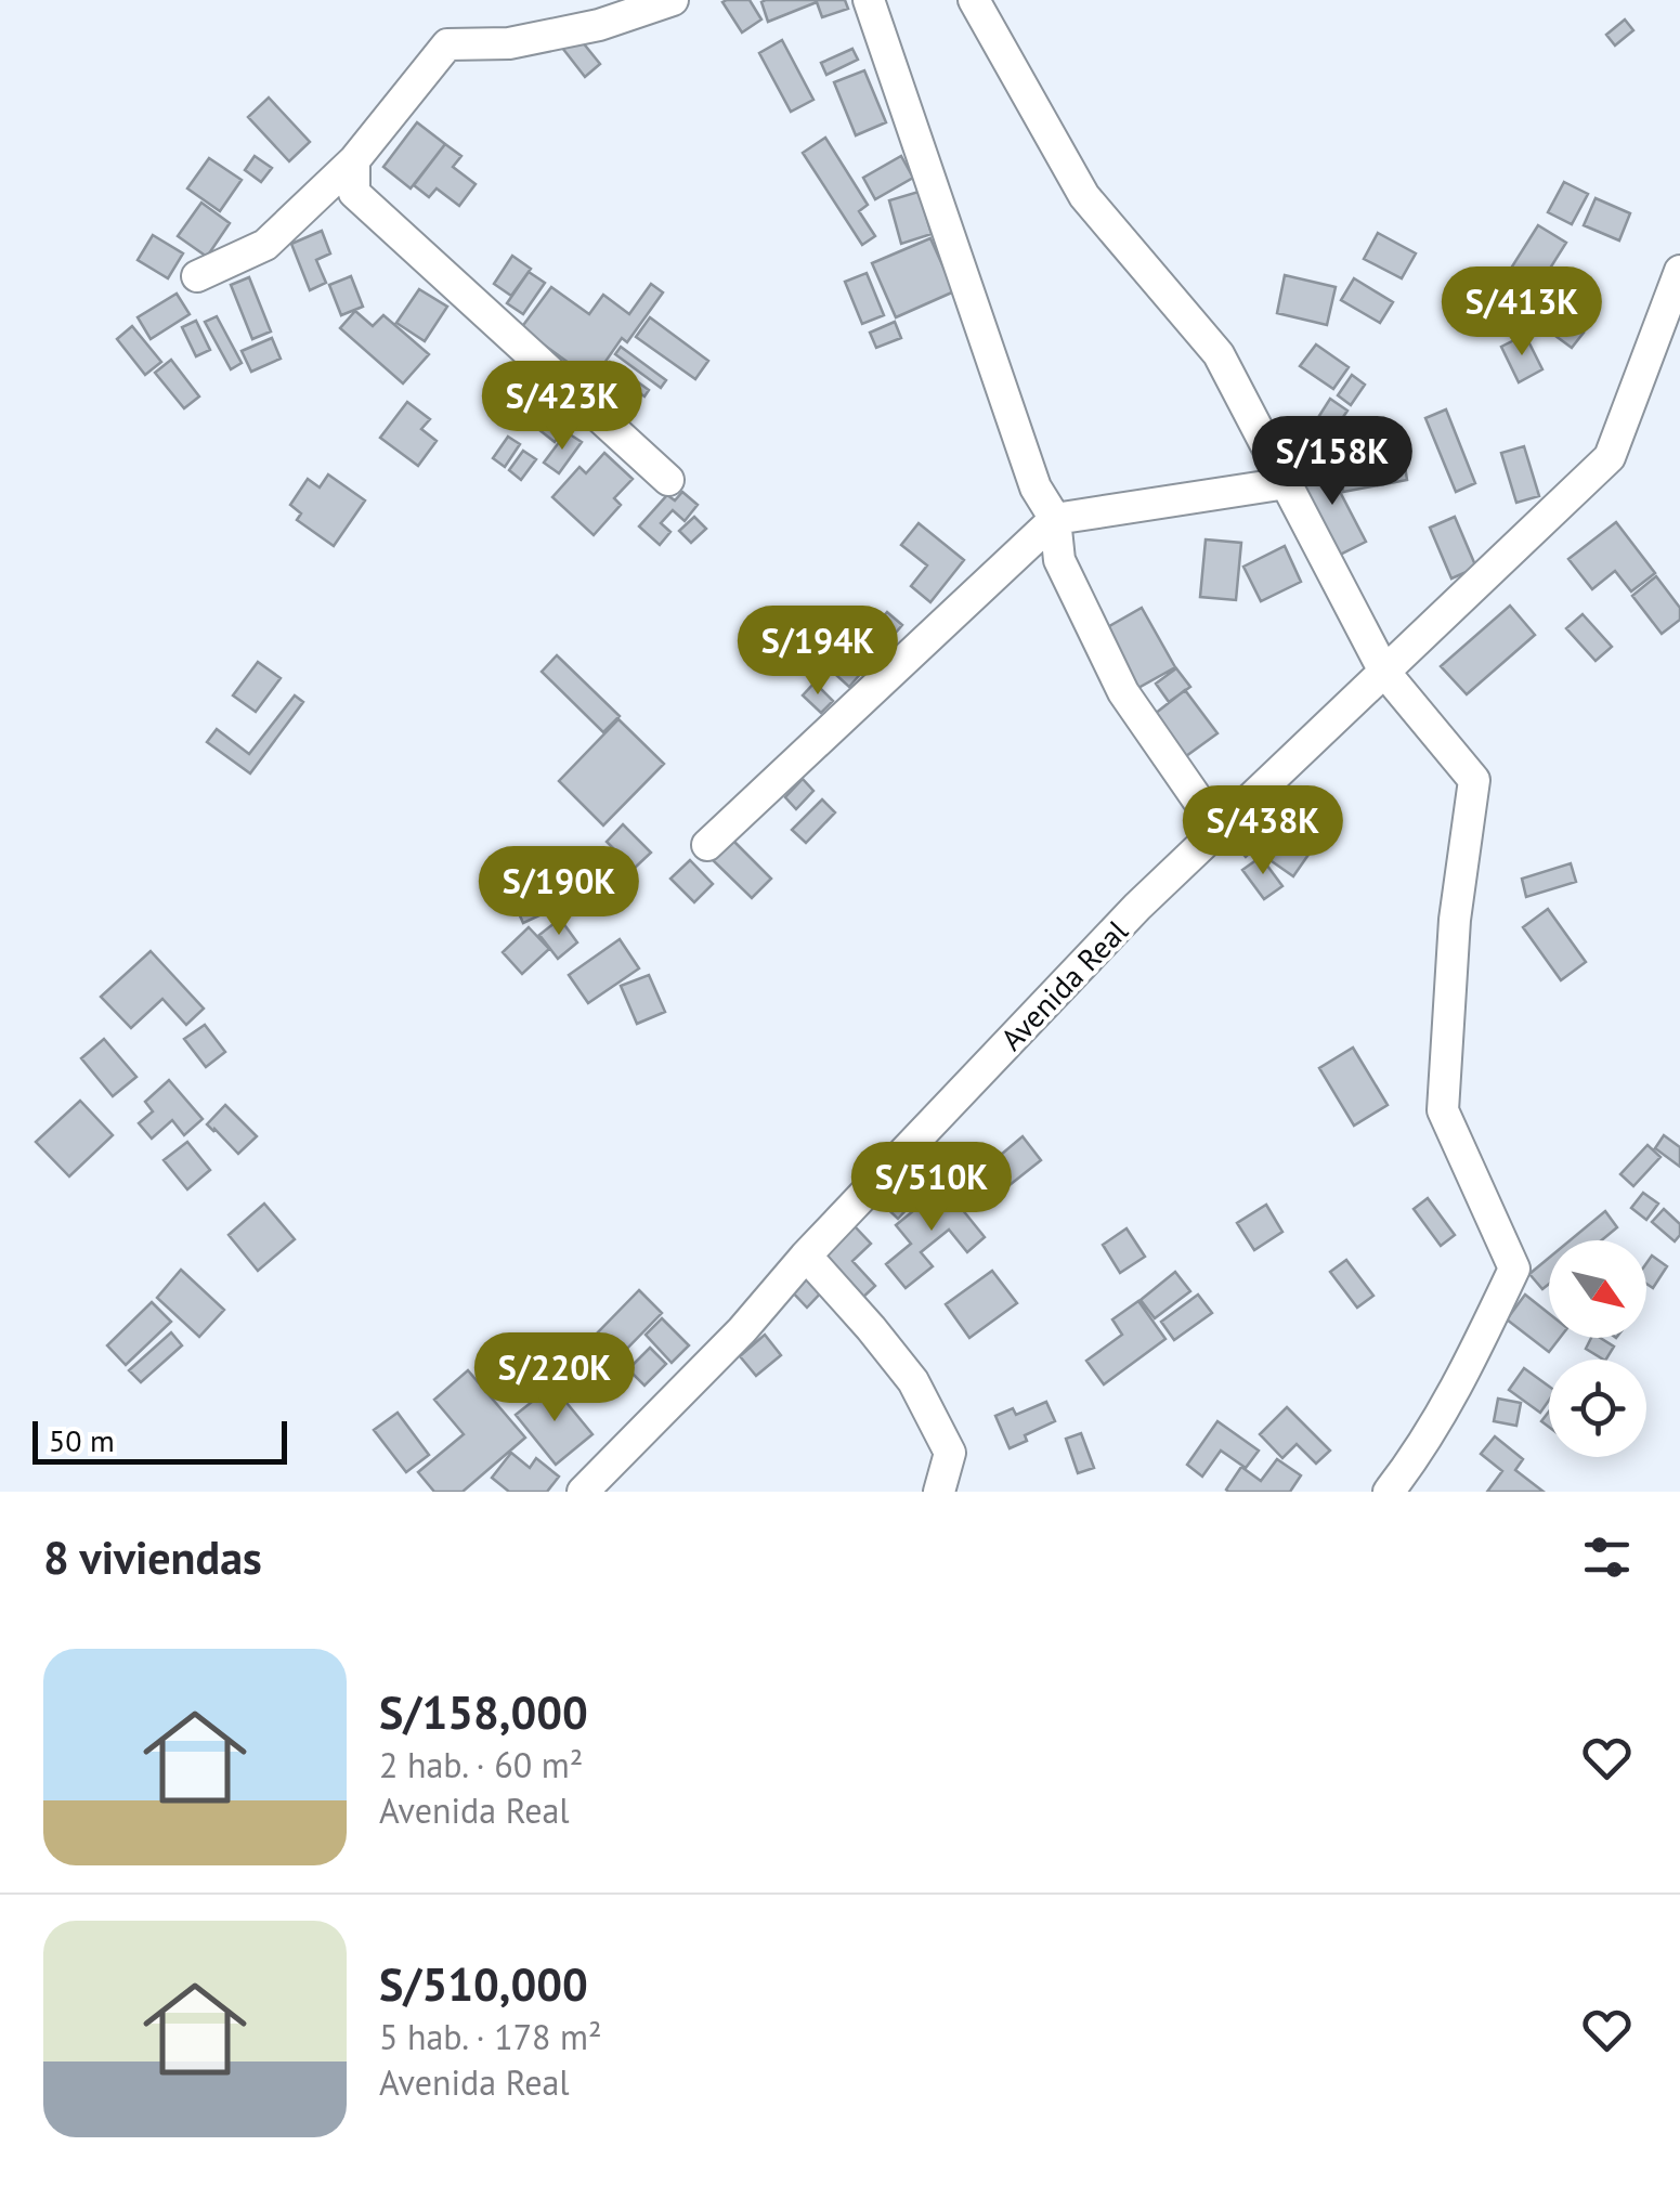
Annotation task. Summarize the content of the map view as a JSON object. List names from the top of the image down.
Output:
{
  "streets": {
    "street": ["Avenida Real"]
  },
  "scale_bar": "50 m",
  "north": "bottom right",
  "page": {
    "price": [
      "S/413K",
      "S/423K",
      "S/158K",
      "S/194K",
      "S/438K",
      "S/190K",
      "S/510K",
      "S/220K"
    ],
    "scale": "50 m",
    "heading": "8 viviendas",
    "list": [
      {
        "name": "S/158,000",
        "note": "2 hab. · 60 m² · Avenida Real"
      },
      {
        "name": "S/510,000",
        "note": "5 hab. · 178 m² · Avenida Real"
      }
    ]
  }
}
